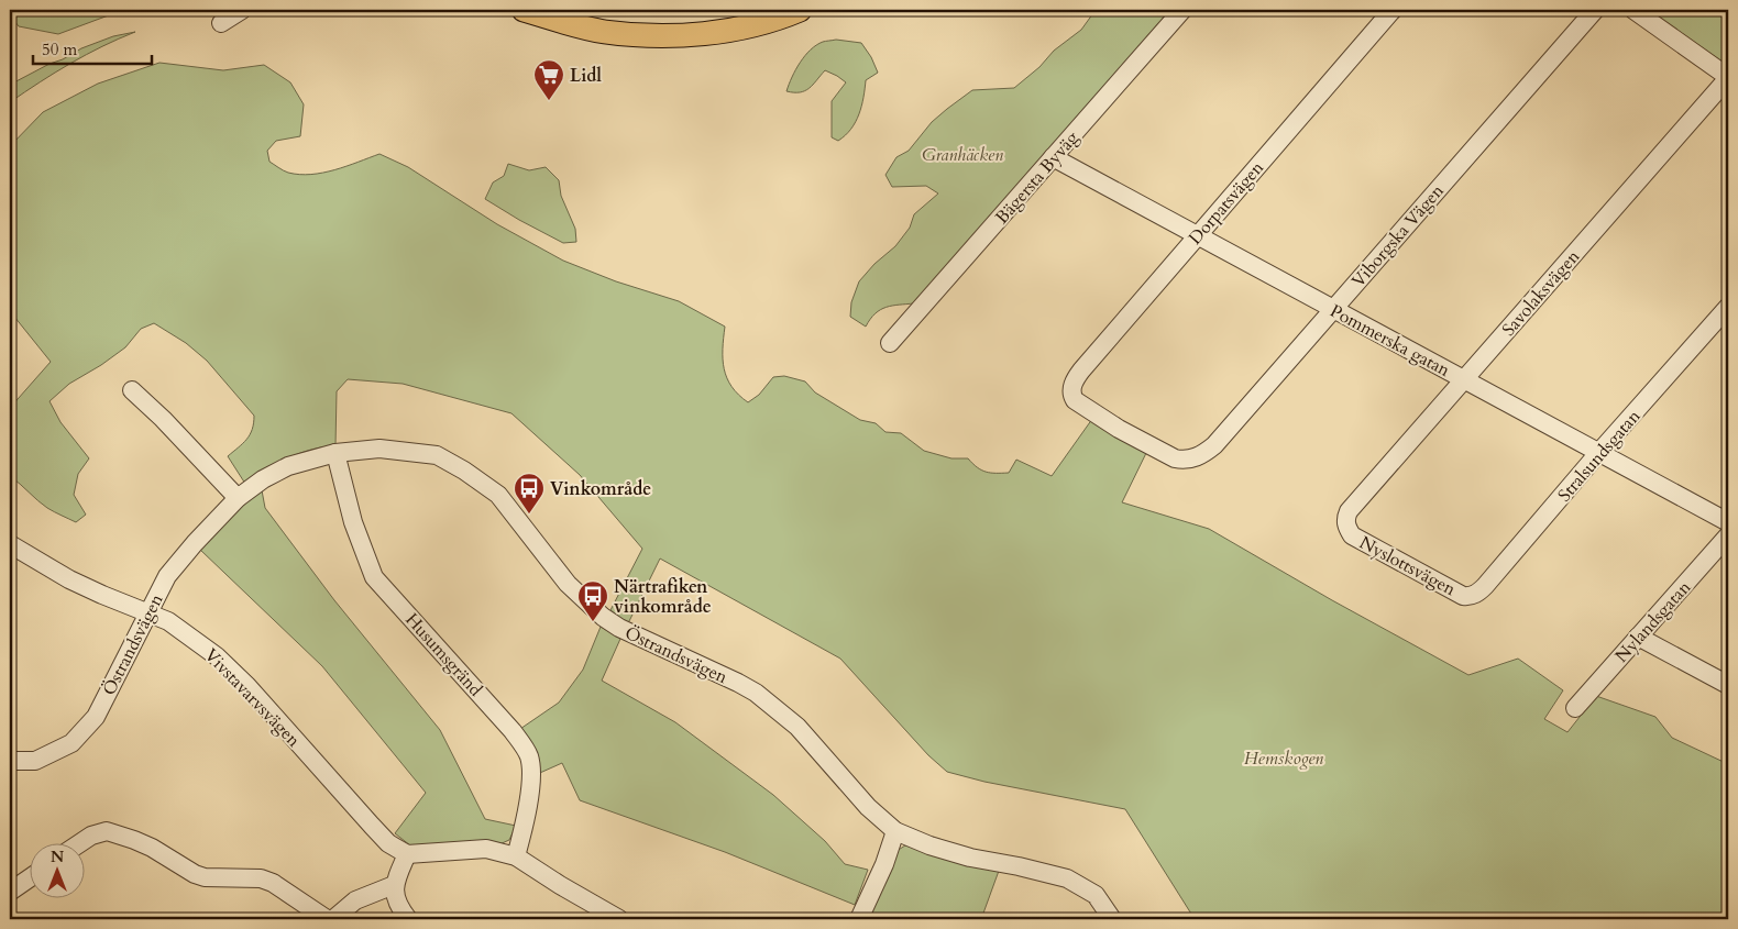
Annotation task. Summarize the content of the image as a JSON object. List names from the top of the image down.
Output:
{
  "streets": {
    "street": [
      "Bägersta Byväg",
      "Dorpatsvägen",
      "Viborgska Vägen",
      "Savolaksvägen",
      "Pommerska gatan",
      "Stralsundsgatan",
      "Nyslottsvägen",
      "Nylandsgatan",
      "Östrandsvägen",
      "Husumsgränd",
      "Vivstavarvsvägen"
    ]
  },
  "crossings": [
    ["Bägersta Byväg", "Pommerska gatan"],
    ["Dorpatsvägen", "Viborgska Vägen"],
    ["Dorpatsvägen", "Pommerska gatan"],
    ["Viborgska Vägen", "Pommerska gatan"],
    ["Savolaksvägen", "Pommerska gatan"],
    ["Savolaksvägen", "Nyslottsvägen"],
    ["Pommerska gatan", "Stralsundsgatan"],
    ["Stralsundsgatan", "Nyslottsvägen"],
    ["Östrandsvägen", "Husumsgränd"],
    ["Östrandsvägen", "Vivstavarvsvägen"]
  ],
  "parks": ["Granhäcken", "Hemskogen"],
  "places": {
    "supermarket": ["Lidl"],
    "bus stop": ["Vinkområde", "Närtrafiken vinkområde"]
  },
  "scale_bar": "50 m",
  "north": "top"
}
